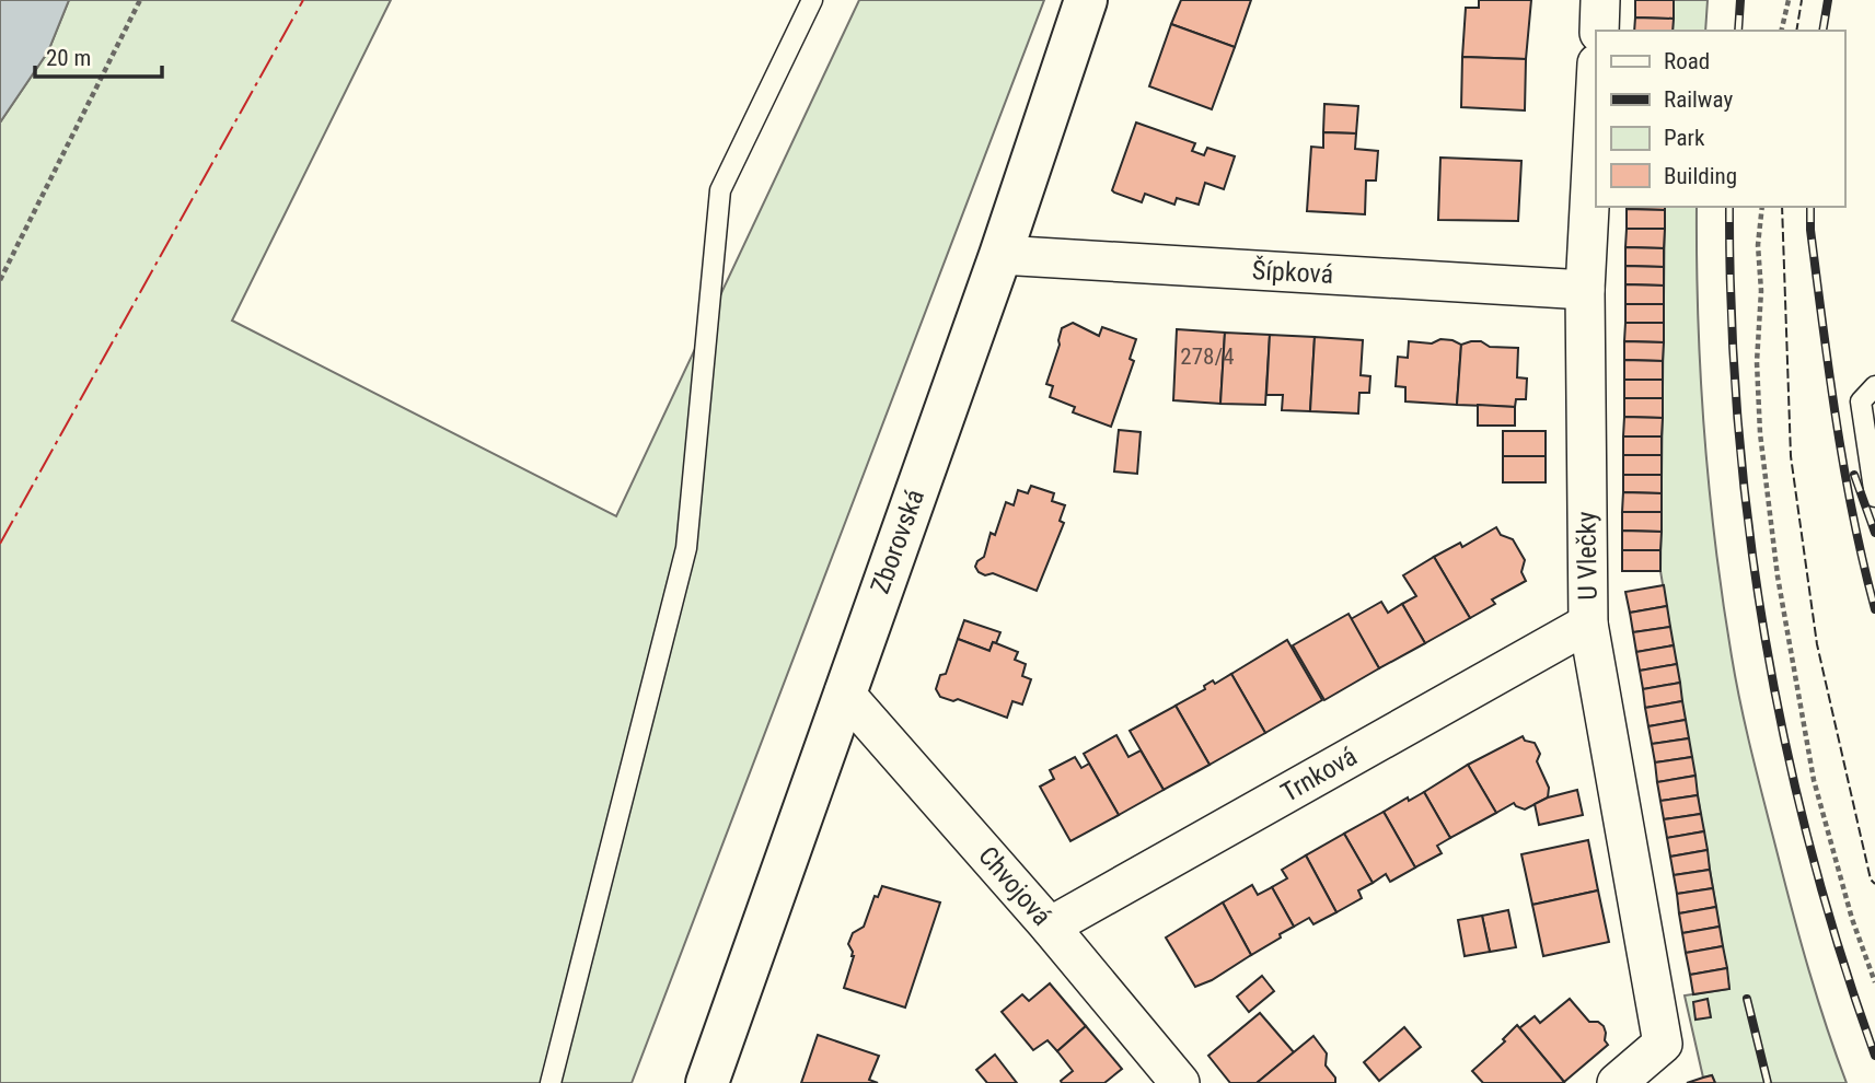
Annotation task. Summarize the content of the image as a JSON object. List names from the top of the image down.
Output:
{
  "streets": {
    "street": [
      "Šípková",
      "Zborovská",
      "U Vlečky",
      "Trnková",
      "Chvojová"
    ]
  },
  "crossings": [
    ["Šípková", "Zborovská"],
    ["Šípková", "U Vlečky"],
    ["Zborovská", "Chvojová"],
    ["U Vlečky", "Trnková"],
    ["Trnková", "Chvojová"]
  ],
  "house_numbers": ["278/4"],
  "legend": [
    "Road",
    "Railway",
    "Park",
    "Building"
  ],
  "scale_bar": "20 m"
}
